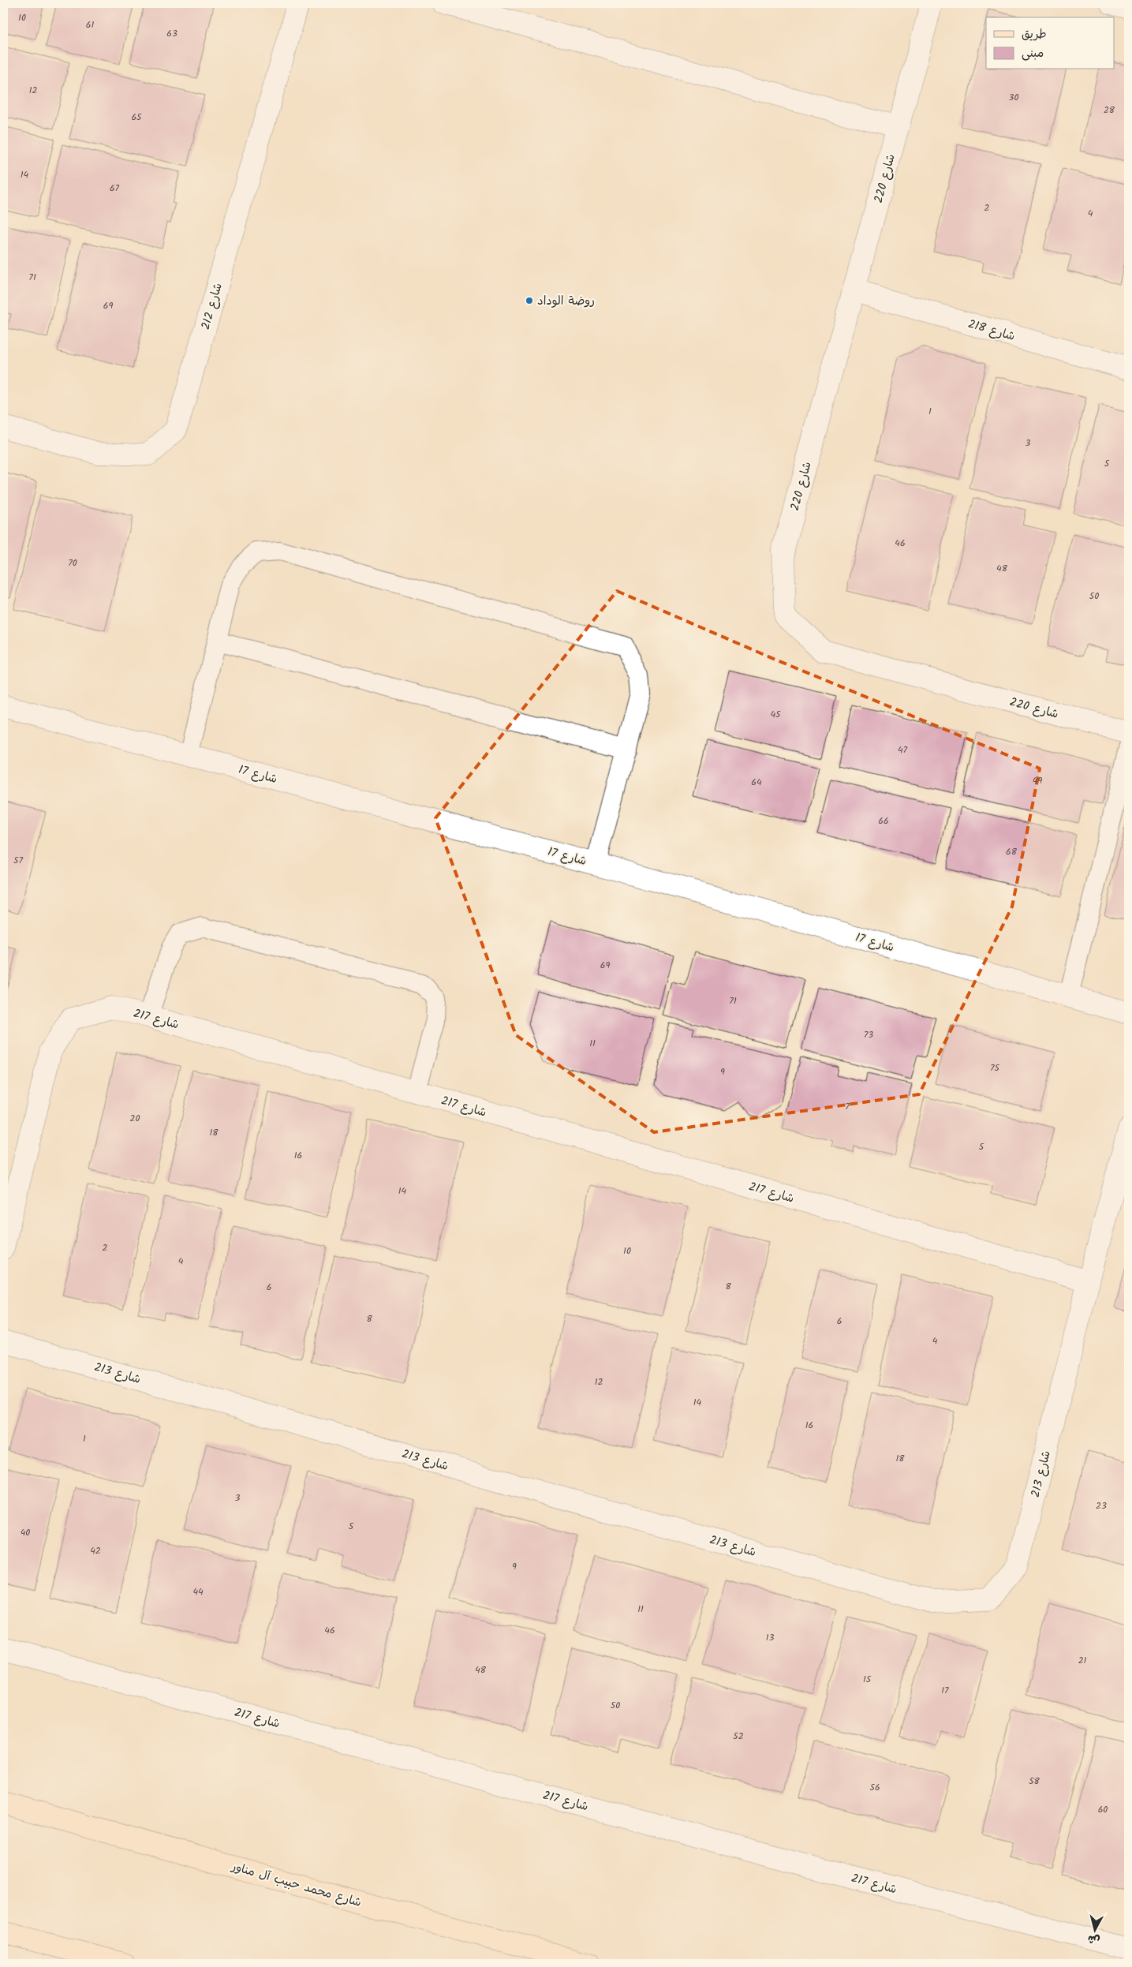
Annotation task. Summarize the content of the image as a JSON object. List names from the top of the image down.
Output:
{
  "streets": {
    "main road": ["شارع محمد حبيب آل مناور"],
    "street": [
      "شارع 220",
      "شارع 212",
      "شارع 218",
      "شارع 17",
      "شارع 217",
      "شارع 213"
    ]
  },
  "crossings": [
    ["شارع 220", "شارع 218"],
    ["شارع 217", "شارع 213"]
  ],
  "places": ["روضة الوداد"],
  "house_numbers": [
    "10",
    "61",
    "63",
    "12",
    "30",
    "28",
    "65",
    "14",
    "67",
    "2",
    "4",
    "71",
    "69",
    "1",
    "3",
    "5",
    "46",
    "70",
    "48",
    "50",
    "45",
    "47",
    "49",
    "64",
    "66",
    "68",
    "57",
    "69",
    "71",
    "73",
    "11",
    "75",
    "9",
    "7",
    "20",
    "18",
    "5",
    "16",
    "14",
    "2",
    "10",
    "4",
    "8",
    "6",
    "8",
    "6",
    "4",
    "12",
    "14",
    "16",
    "1",
    "18",
    "3",
    "23",
    "5",
    "40",
    "42",
    "9",
    "44",
    "11",
    "46",
    "13",
    "21",
    "48",
    "15",
    "17",
    "50",
    "52",
    "58",
    "56",
    "60"
  ],
  "legend": ["طريق", "مبنى"],
  "north": "bottom"
}
